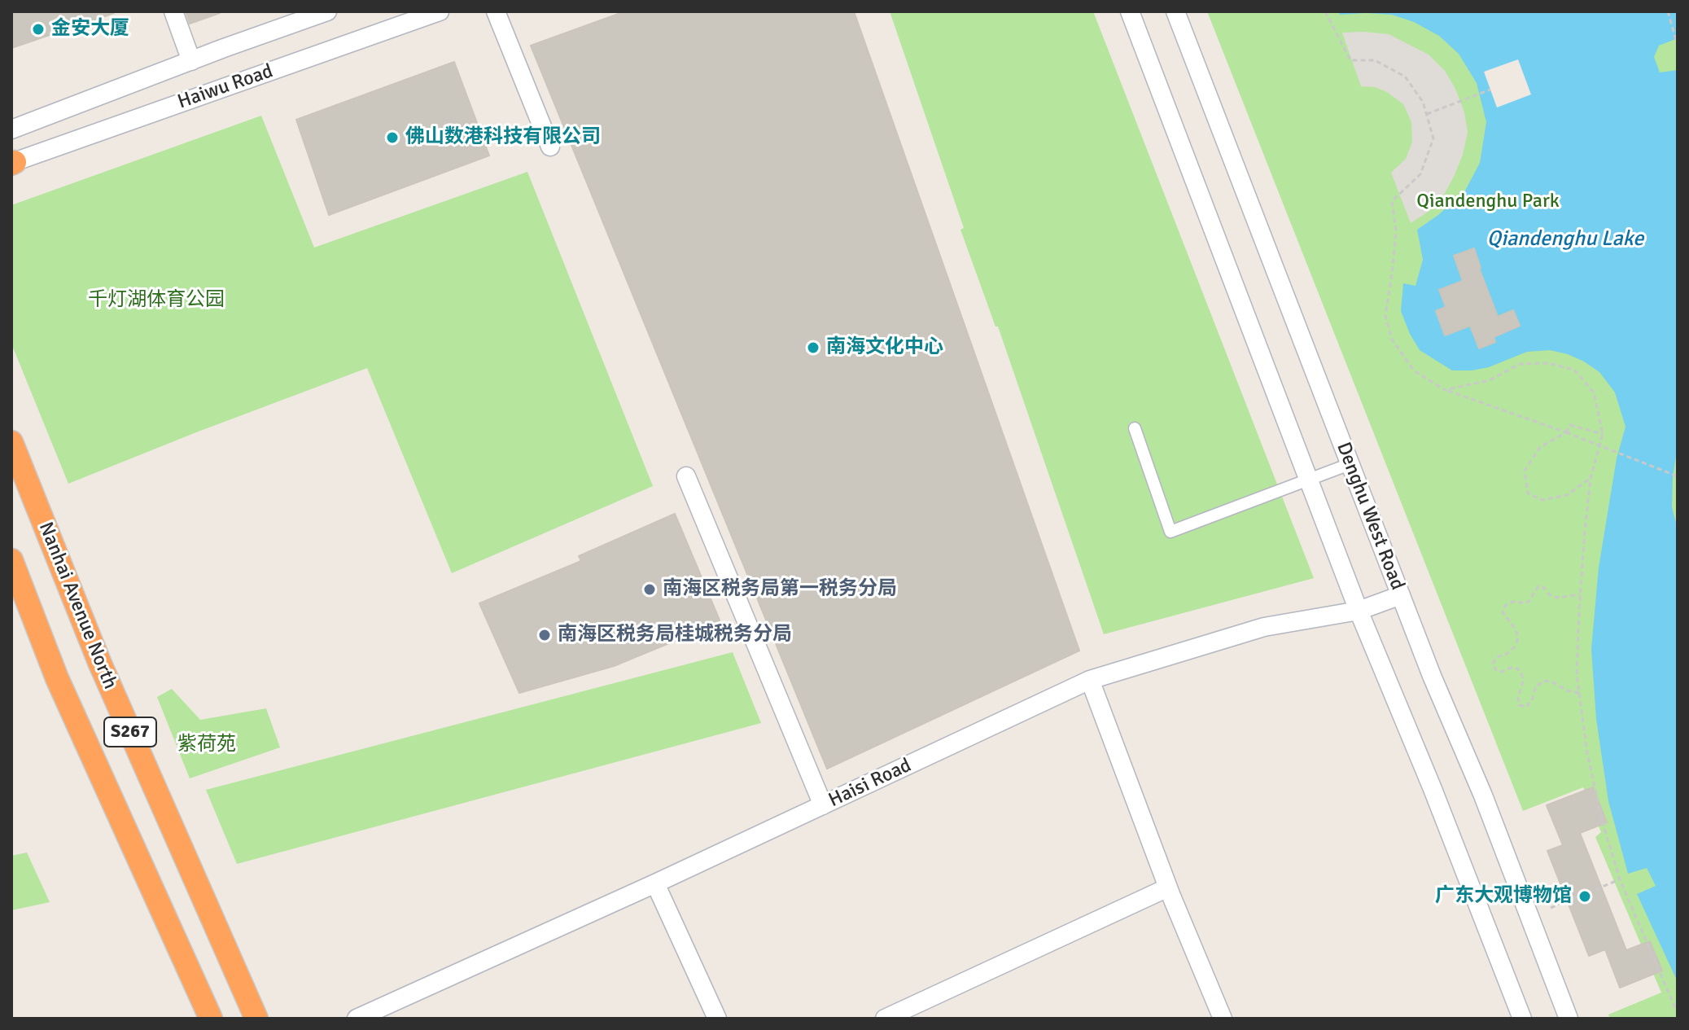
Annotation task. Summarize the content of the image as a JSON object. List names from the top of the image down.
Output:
{
  "streets": {
    "highway": ["Nanhai Avenue North", "S267"],
    "main road": ["Haiwu Road", "Denghu West Road", "Haisi Road"]
  },
  "crossings": [
    ["Denghu West Road", "Haisi Road"]
  ],
  "water": ["Qiandenghu Lake"],
  "parks": ["Qiandenghu Park", "千灯湖体育公园", "紫荷苑"],
  "places": [
    "金安大厦",
    "佛山数港科技有限公司",
    "南海文化中心",
    "南海区税务局第一税务分局",
    "南海区税务局桂城税务分局",
    "广东大观博物馆"
  ]
}
